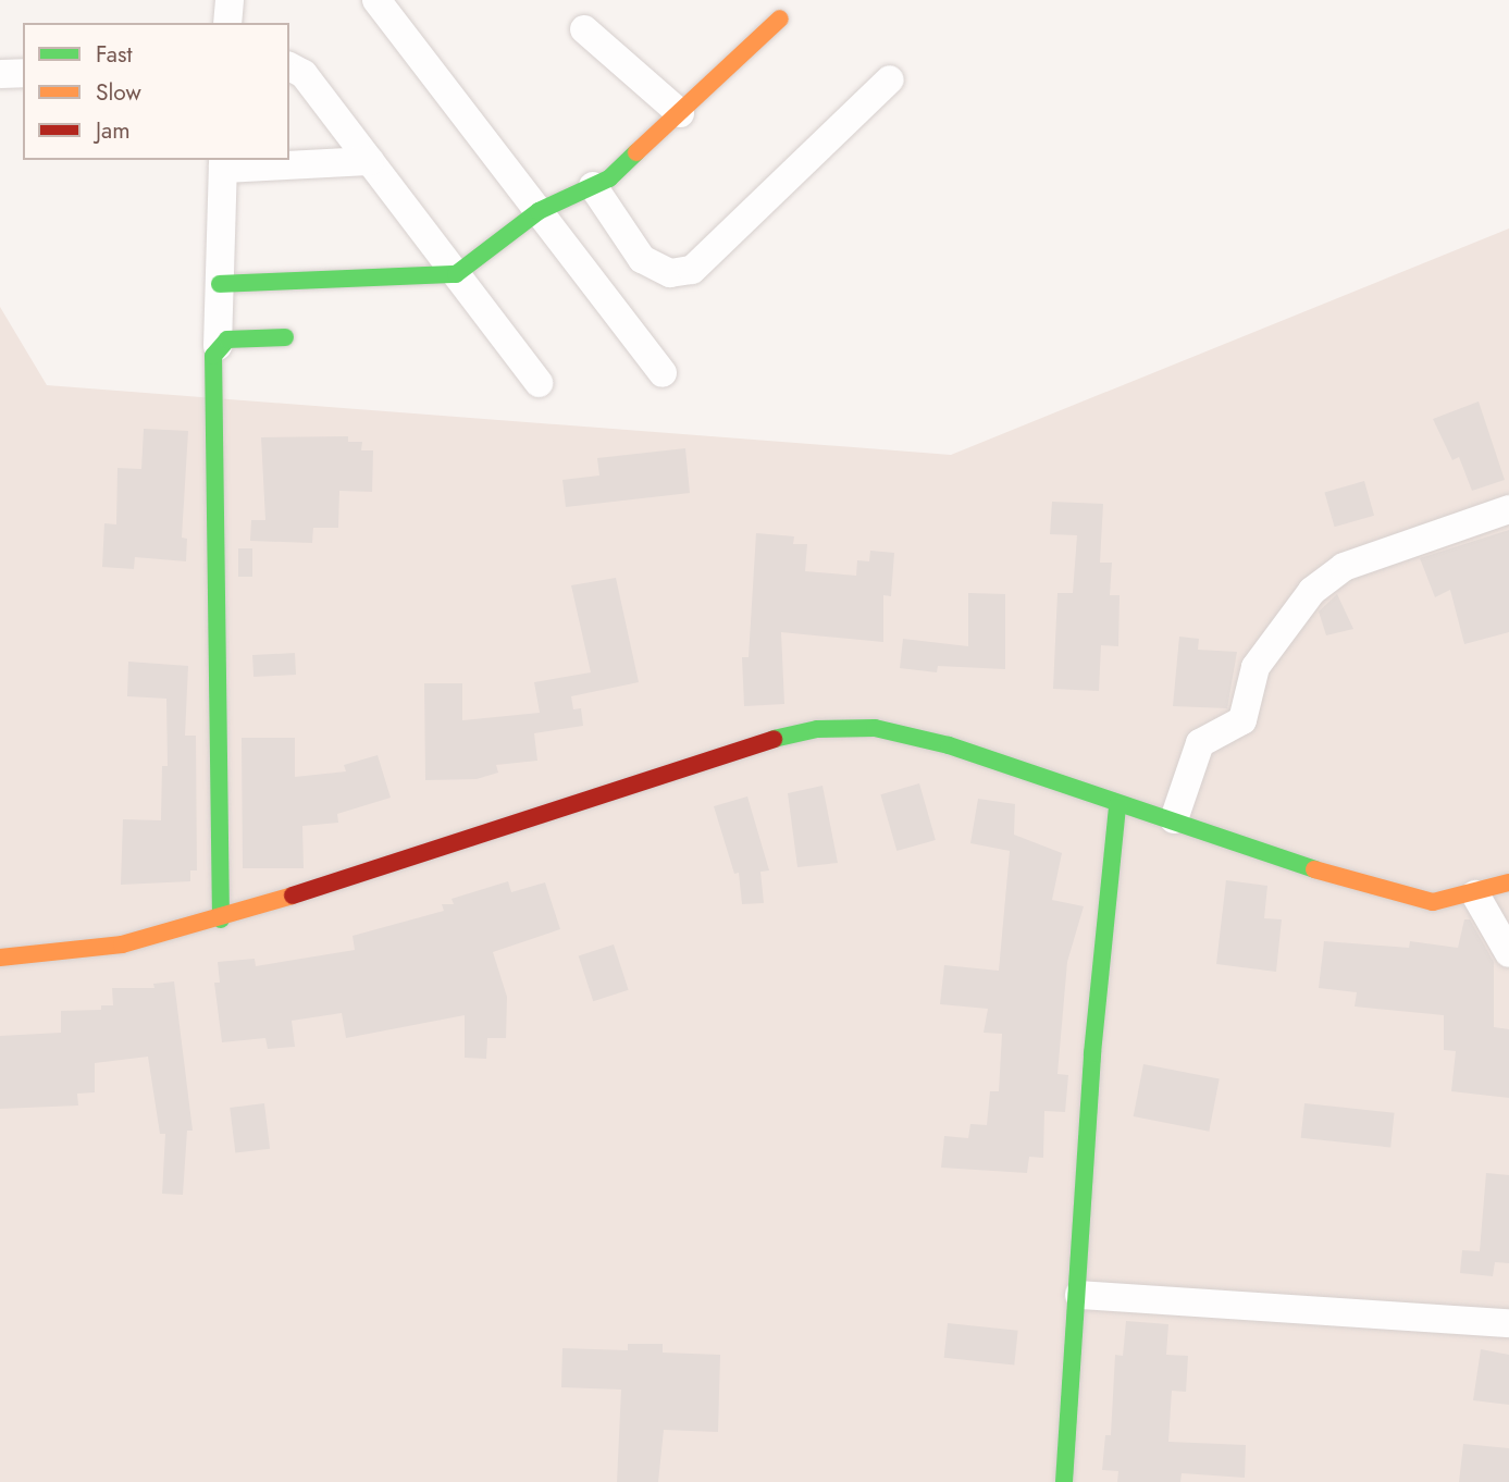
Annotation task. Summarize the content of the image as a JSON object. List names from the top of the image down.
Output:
{
  "legend": ["Fast", "Slow", "Jam"]
}
